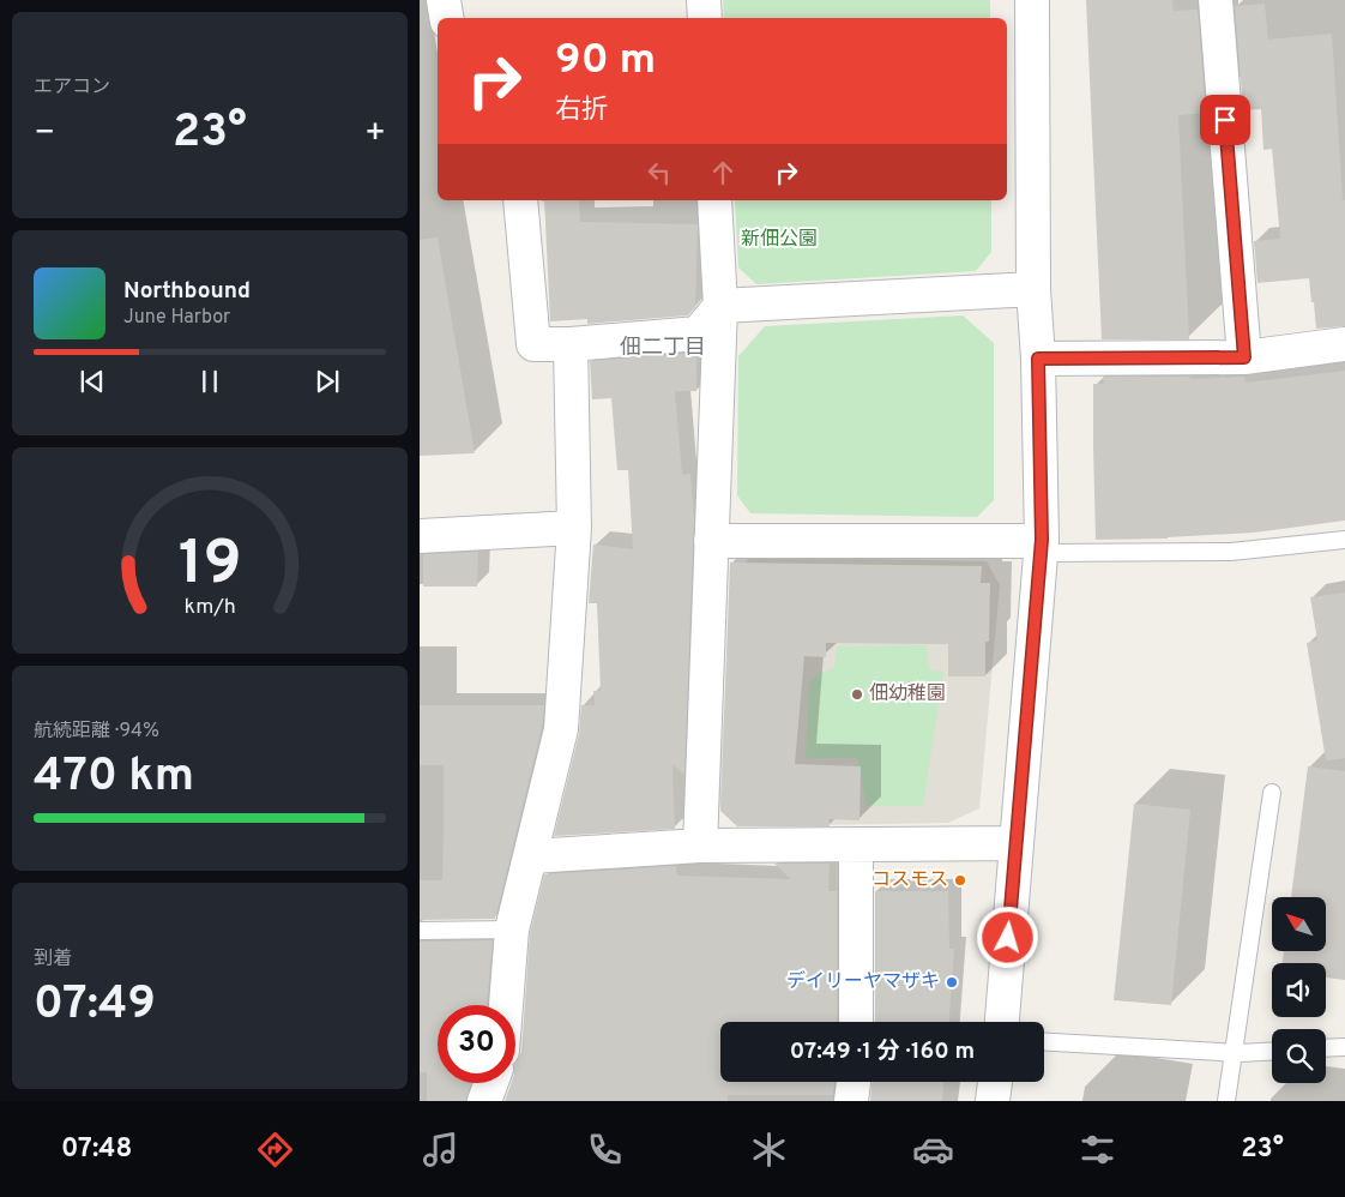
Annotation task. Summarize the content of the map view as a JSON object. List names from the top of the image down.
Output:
{
  "districts": ["佃二丁目"],
  "parks": ["新佃公園"],
  "places": ["佃幼稚園", "コスモス", "デイリーヤマザキ"],
  "north": "top left",
  "page": {
    "tile": [
      "エアコン",
      ["航続距離 · 94%", "470 km"],
      ["到着", "07:49"]
    ],
    "turn": ["90 m", "右折"],
    "heat": ["−", "23°", "+"],
    "song": ["Northbound", "June Harbor"],
    "limit": "30",
    "trip": "07:49 · 1 分 · 160 m",
    "tabs": ["07:48", "23°"],
    "gauge": ["19", "km/h"]
  }
}
